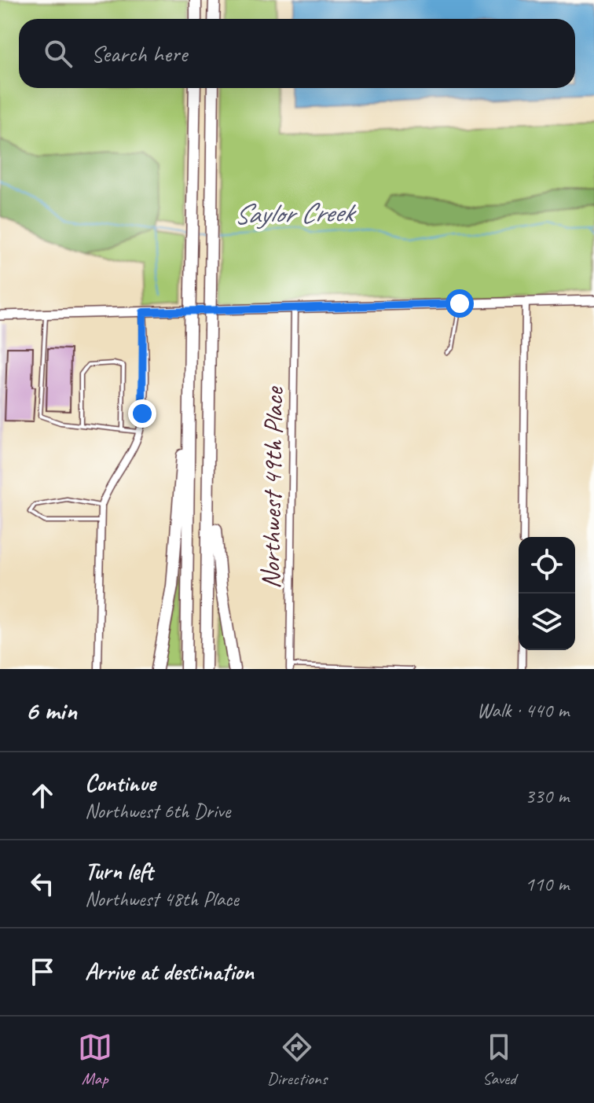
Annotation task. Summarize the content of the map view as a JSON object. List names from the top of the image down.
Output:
{
  "streets": {
    "street": ["Northwest 49th Place"]
  },
  "water": ["Saylor Creek"],
  "page": {
    "search": "Search here",
    "heading": ["6 min", "Walk · 440 m"],
    "list": [
      ["Continue", "Northwest 6th Drive", "330 m"],
      ["Turn left", "Northwest 48th Place", "110 m"],
      "Arrive at destination"
    ],
    "nav": ["Map", "Directions", "Saved"]
  }
}
